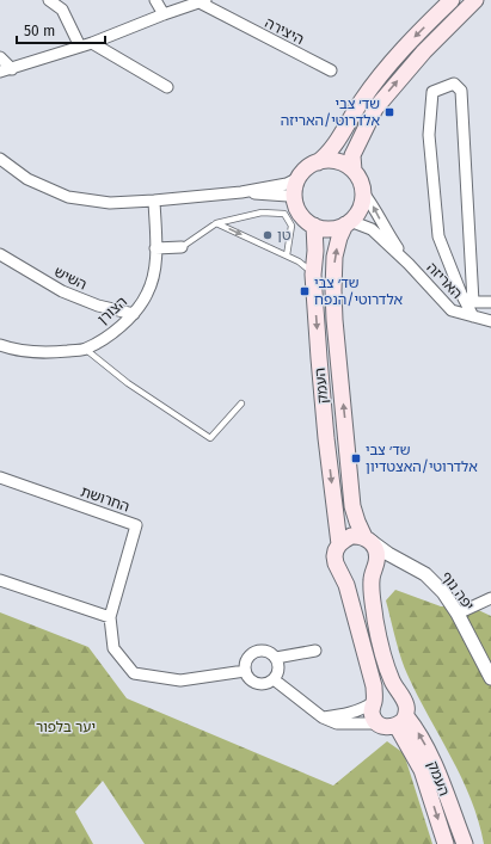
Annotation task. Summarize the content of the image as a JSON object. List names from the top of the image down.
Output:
{
  "streets": {
    "main road": ["העמק"],
    "street": [
      "היצירה",
      "השיש",
      "האריזה",
      "הצורן",
      "החרושת",
      "יפה נוף"
    ]
  },
  "crossings": [
    ["השיש", "הצורן"],
    ["האריזה", "העמק"],
    ["העמק", "יפה נוף"]
  ],
  "parks": ["יער בלפור"],
  "places": {
    "transit": ["שד׳ צבי אלדרוטי/האריזה", "שד׳ צבי אלדרוטי/הנפח", "שד׳ צבי אלדרוטי/האצטדיון"],
    "other": ["טן"]
  },
  "scale_bar": "50 m"
}
